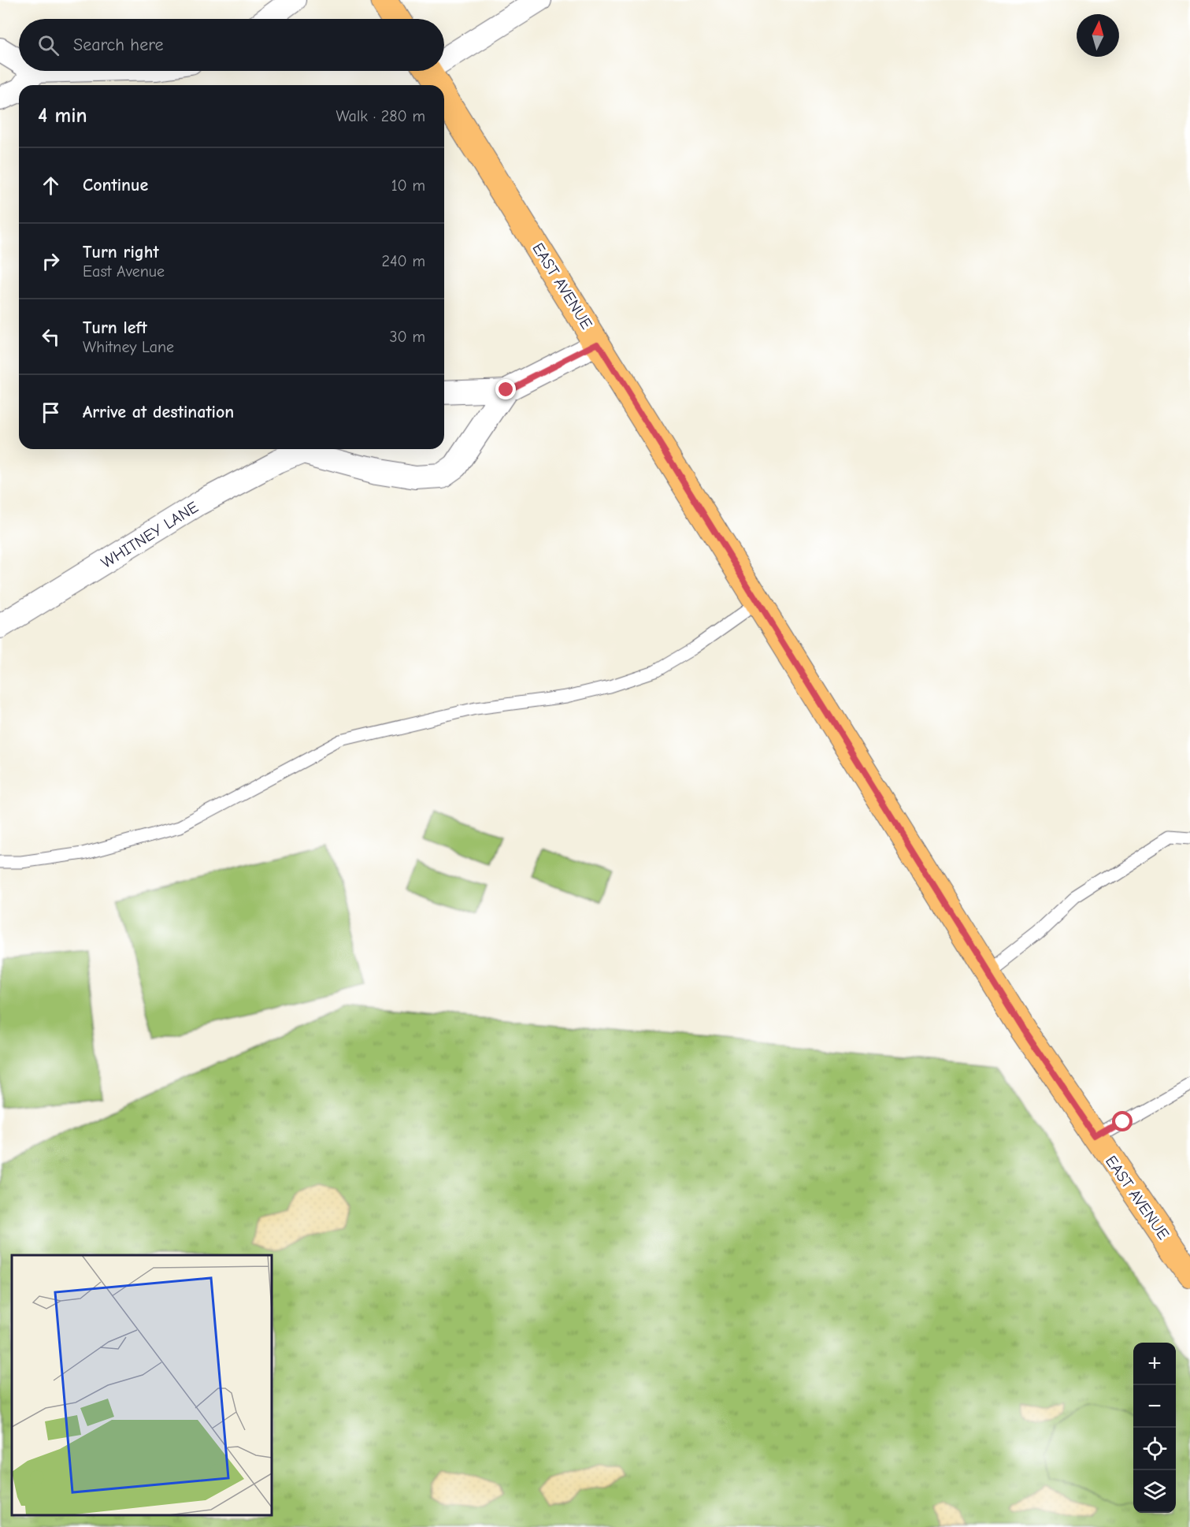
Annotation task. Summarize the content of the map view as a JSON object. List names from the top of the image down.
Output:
{
  "streets": {
    "main road": ["EAST AVENUE"],
    "street": ["WHITNEY LANE"]
  },
  "crossings": [
    ["EAST AVENUE", "WHITNEY LANE"]
  ],
  "north": "top",
  "page": {
    "search": "Search here",
    "heading": ["4 min", "Walk · 280 m"],
    "list": [
      ["Continue", "10 m"],
      ["Turn right", "East Avenue", "240 m"],
      ["Turn left", "Whitney Lane", "30 m"],
      "Arrive at destination"
    ],
    "map_buttons": ["+", "−"]
  }
}
